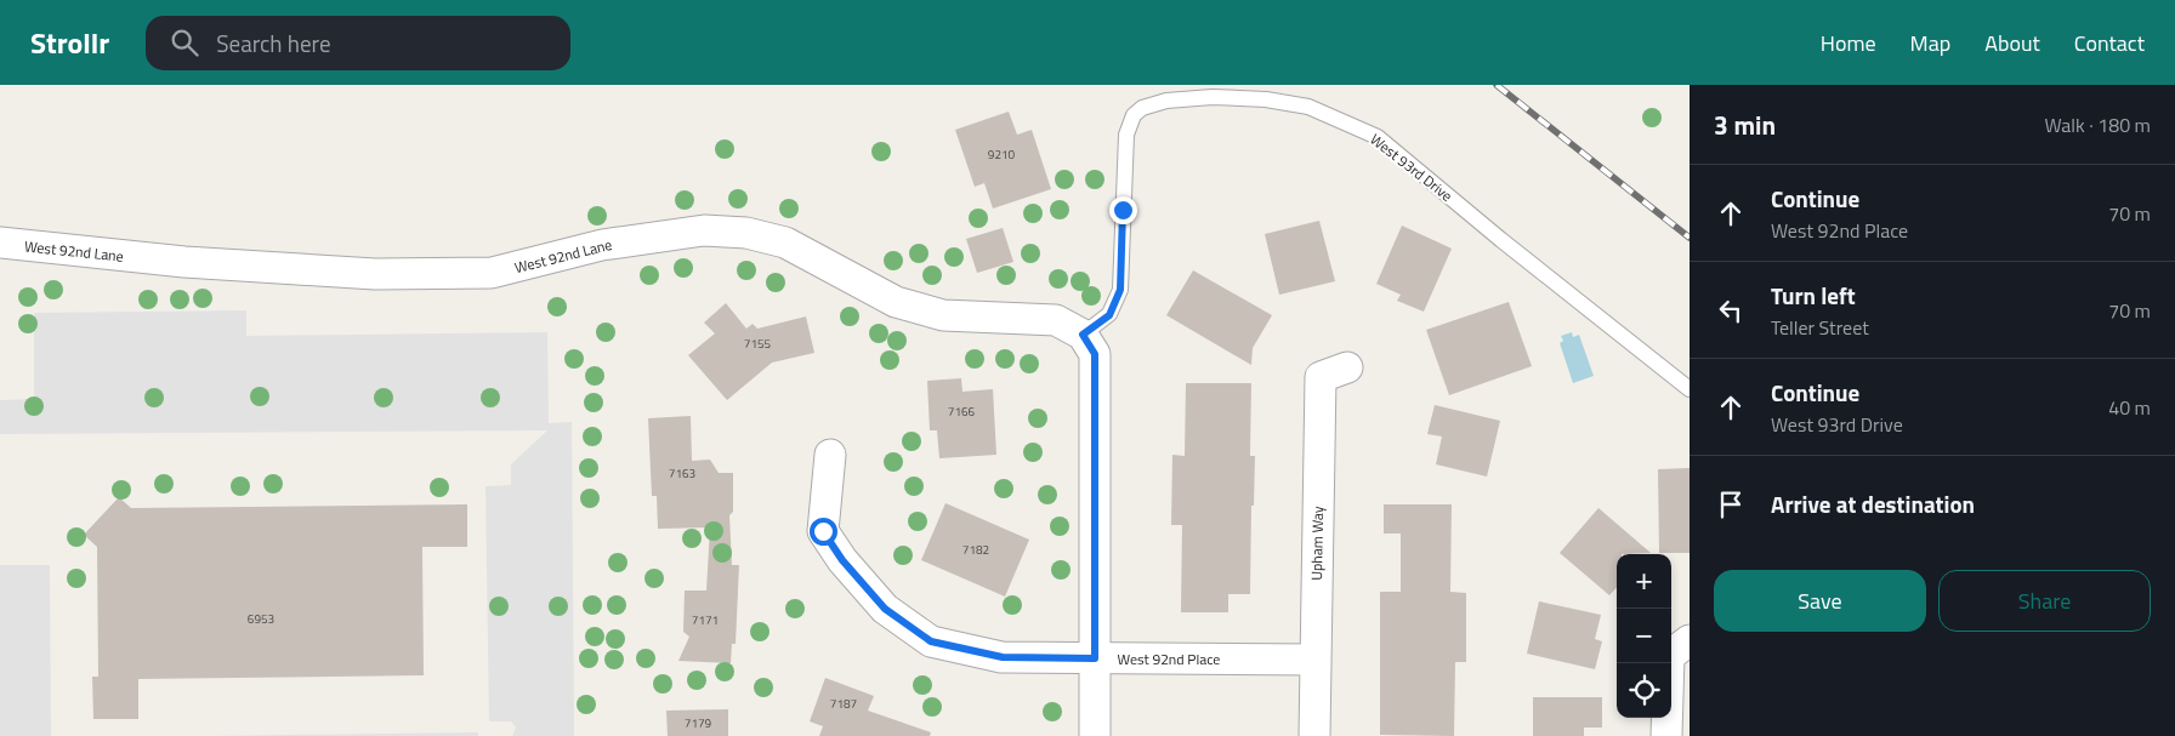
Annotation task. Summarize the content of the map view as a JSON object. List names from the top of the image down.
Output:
{
  "streets": {
    "street": ["West 92nd Lane", "Upham Way", "West 92nd Place"],
    "lane": ["West 93rd Drive"]
  },
  "crossings": [
    ["West 93rd Drive", "West 92nd Lane"],
    ["Upham Way", "West 92nd Place"]
  ],
  "house_numbers": [
    "9210",
    "7155",
    "7166",
    "7163",
    "7182",
    "6953",
    "7171",
    "7187",
    "7179"
  ],
  "page": {
    "header": "Strollr",
    "search": "Search here",
    "nav": [
      "Home",
      "Map",
      "About",
      "Contact"
    ],
    "heading": ["3 min", "Walk · 180 m"],
    "list": [
      ["Continue", "West 92nd Place", "70 m"],
      ["Turn left", "Teller Street", "70 m"],
      ["Continue", "West 93rd Drive", "40 m"],
      "Arrive at destination"
    ],
    "buttons": ["Save", "Share"],
    "map_buttons": ["+", "−"]
  }
}
